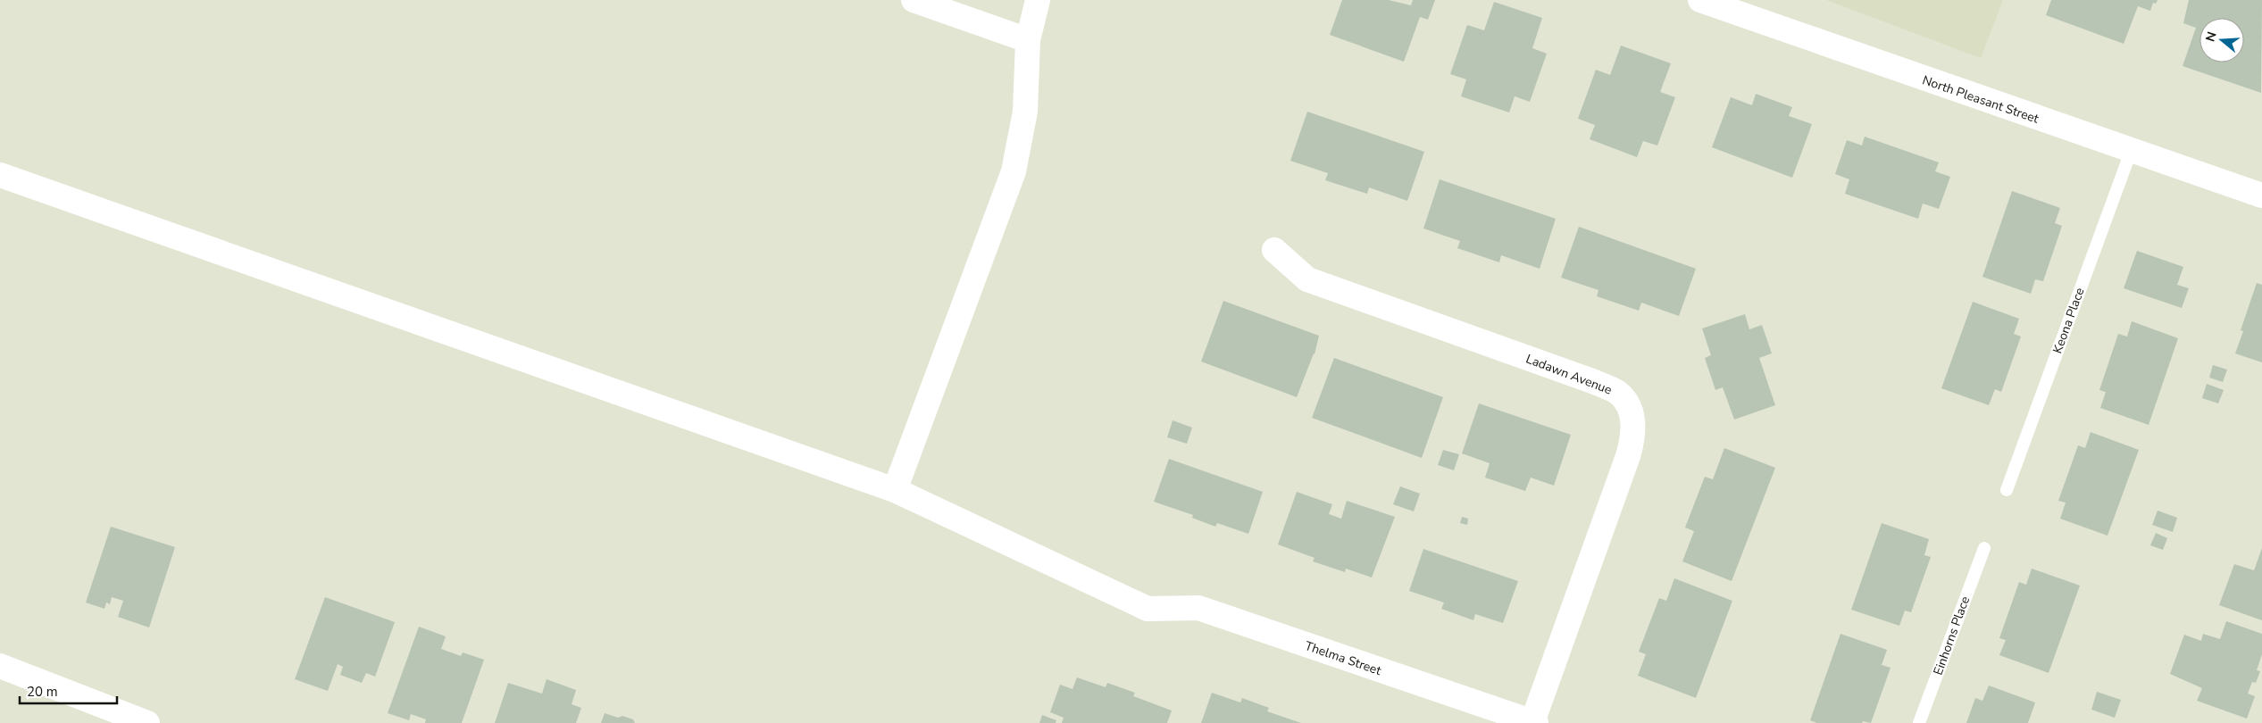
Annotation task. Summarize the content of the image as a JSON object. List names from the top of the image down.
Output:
{
  "streets": {
    "street": ["North Pleasant Street", "Ladawn Avenue", "Thelma Street"],
    "lane": ["Keona Place", "Einhorns Place"]
  },
  "crossings": [
    ["North Pleasant Street", "Keona Place"],
    ["Ladawn Avenue", "Thelma Street"]
  ],
  "scale_bar": "20 m",
  "north": "left"
}
